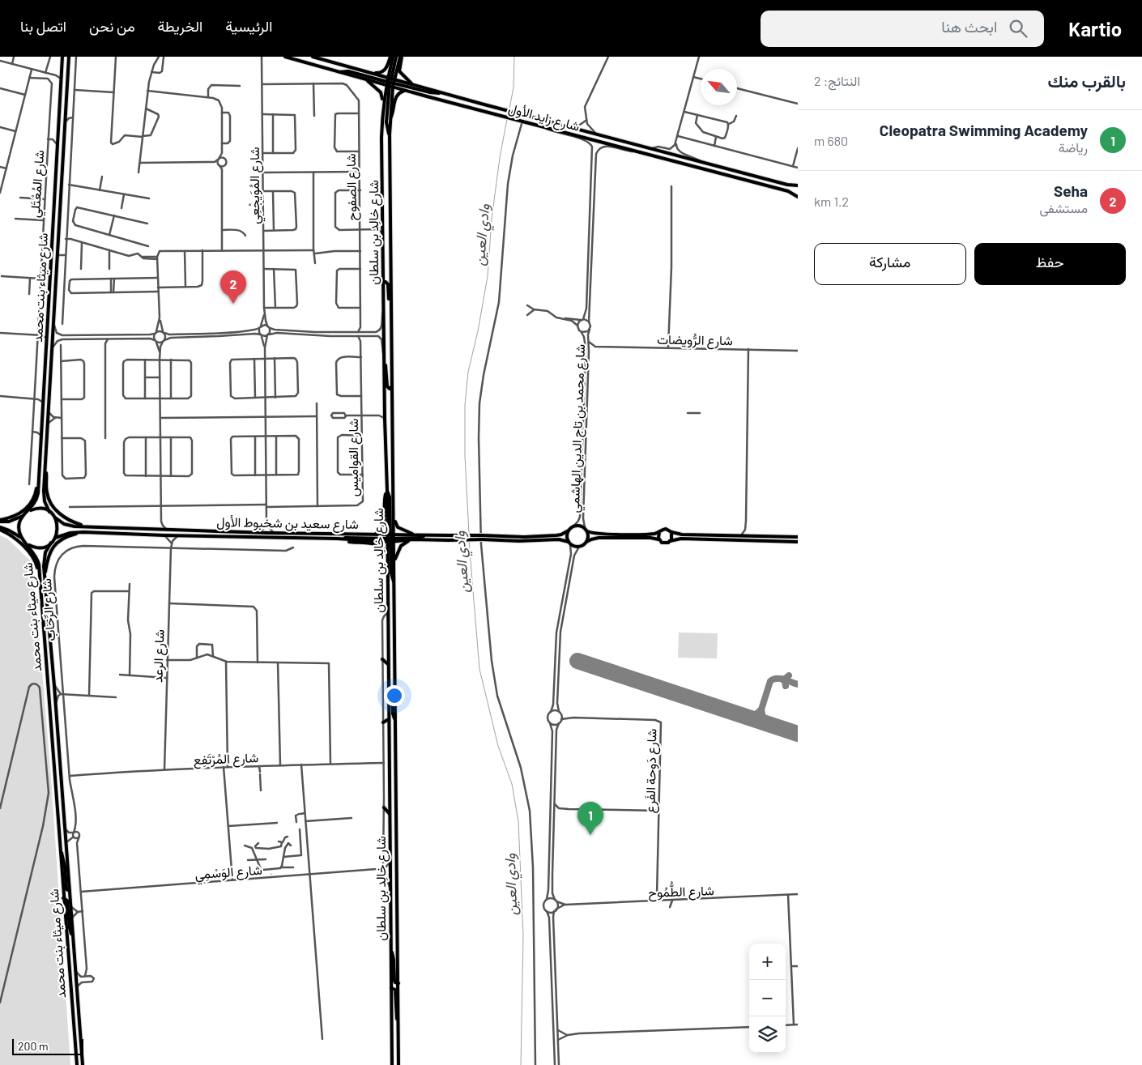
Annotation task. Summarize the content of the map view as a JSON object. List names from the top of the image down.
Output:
{
  "streets": {
    "main road": [
      "شارع زايد الأول",
      "شارع خالِد بن سلطان",
      "شارع ميثاء بنت محمد",
      "شارع سعيد بن شخبوط الأول"
    ],
    "street": [
      "شارع المُعْتَلي",
      "شارع المُوَيجْعِي",
      "شارع الصفوح",
      "شارع الرُّويضات",
      "شارع محمد بن تاج الدين الهاشمي",
      "شارع القواميس",
      "شارع الرِّحاب",
      "شارع الرعد",
      "شارع المُرْتَفِع",
      "شارع دَوحة الفَرع",
      "شارع الوَسْمِي",
      "شارع الطُّمُوح"
    ]
  },
  "crossings": [
    ["شارع زايد الأول", "شارع خالِد بن سلطان"],
    ["شارع المُعْتَلي", "شارع ميثاء بنت محمد"],
    ["شارع المُوَيجْعِي", "شارع الصفوح"],
    ["شارع خالِد بن سلطان", "شارع سعيد بن شخبوط الأول"],
    ["شارع خالِد بن سلطان", "شارع الوَسْمِي"],
    ["شارع ميثاء بنت محمد", "شارع سعيد بن شخبوط الأول"],
    ["شارع محمد بن تاج الدين الهاشمي", "شارع سعيد بن شخبوط الأول"],
    ["شارع سعيد بن شخبوط الأول", "شارع الرعد"],
    ["شارع الرِّحاب", "شارع الرعد"],
    ["شارع الرِّحاب", "شارع المُرْتَفِع"],
    ["شارع الرعد", "شارع المُرْتَفِع"],
    ["شارع دَوحة الفَرع", "شارع الطُّمُوح"]
  ],
  "water": ["وادي العين"],
  "scale_bar": "200 m",
  "north": "top left",
  "page": {
    "header": "Kartio",
    "search": "ابحث هنا",
    "nav": [
      "الرئيسية",
      "الخريطة",
      "من نحن",
      "اتصل بنا"
    ],
    "heading": ["بالقرب منك", "النتائج: 2"],
    "list": [
      {
        "mark": "1",
        "name": "Cleopatra Swimming Academy",
        "note": "رياضة",
        "value": "680 m"
      },
      {
        "mark": "2",
        "name": "Seha",
        "note": "مستشفى",
        "value": "1.2 km"
      }
    ],
    "buttons": ["حفظ", "مشاركة"],
    "pins": ["2", "1"],
    "map_buttons": ["+", "−"],
    "scale": "200 m"
  }
}
